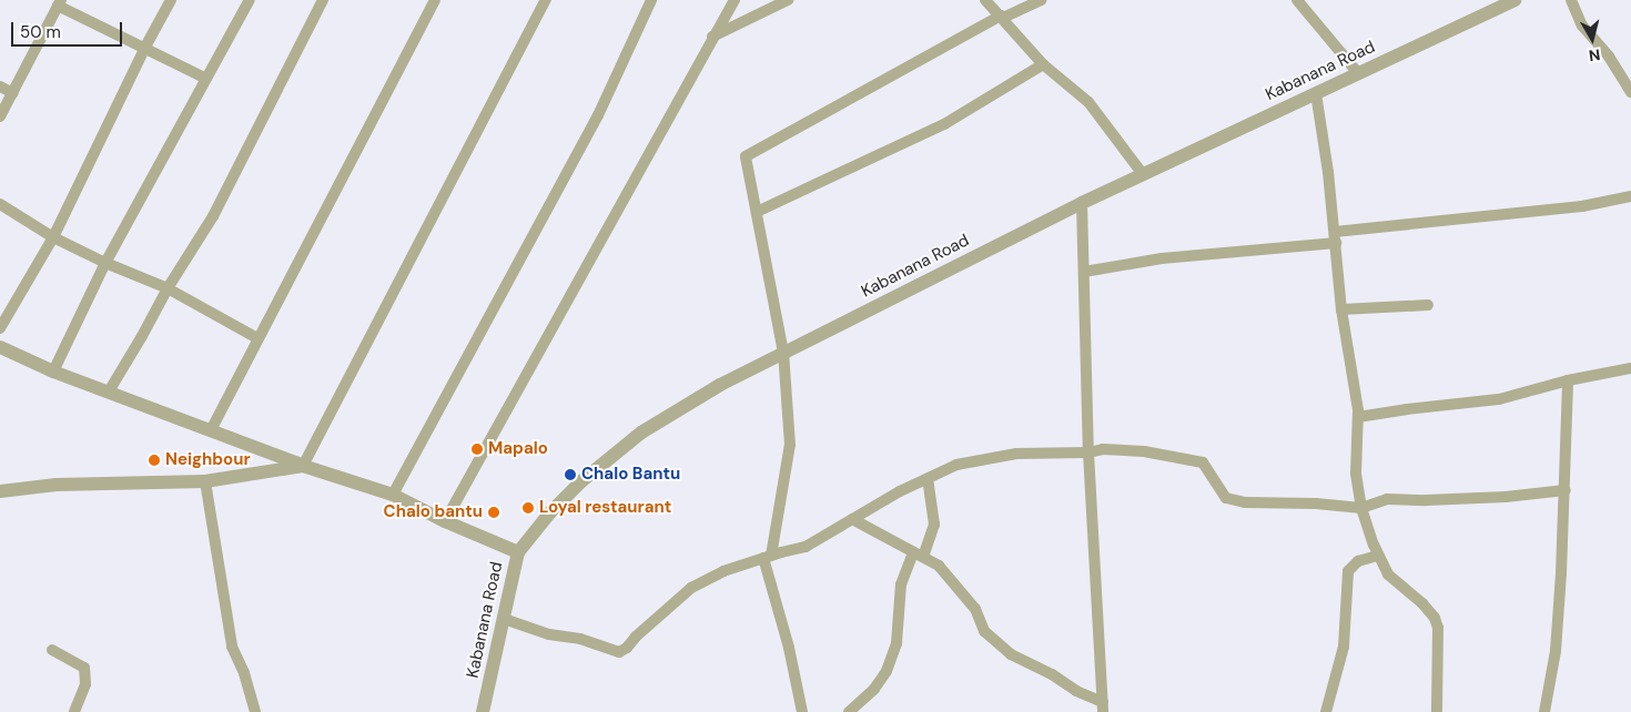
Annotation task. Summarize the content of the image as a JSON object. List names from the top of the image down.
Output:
{
  "streets": {
    "street": ["Kabanana Road"]
  },
  "places": [
    "Mapalo",
    "Neighbour",
    "Chalo Bantu",
    "Loyal restaurant",
    "Chalo bantu"
  ],
  "scale_bar": "50 m",
  "north": "bottom"
}
